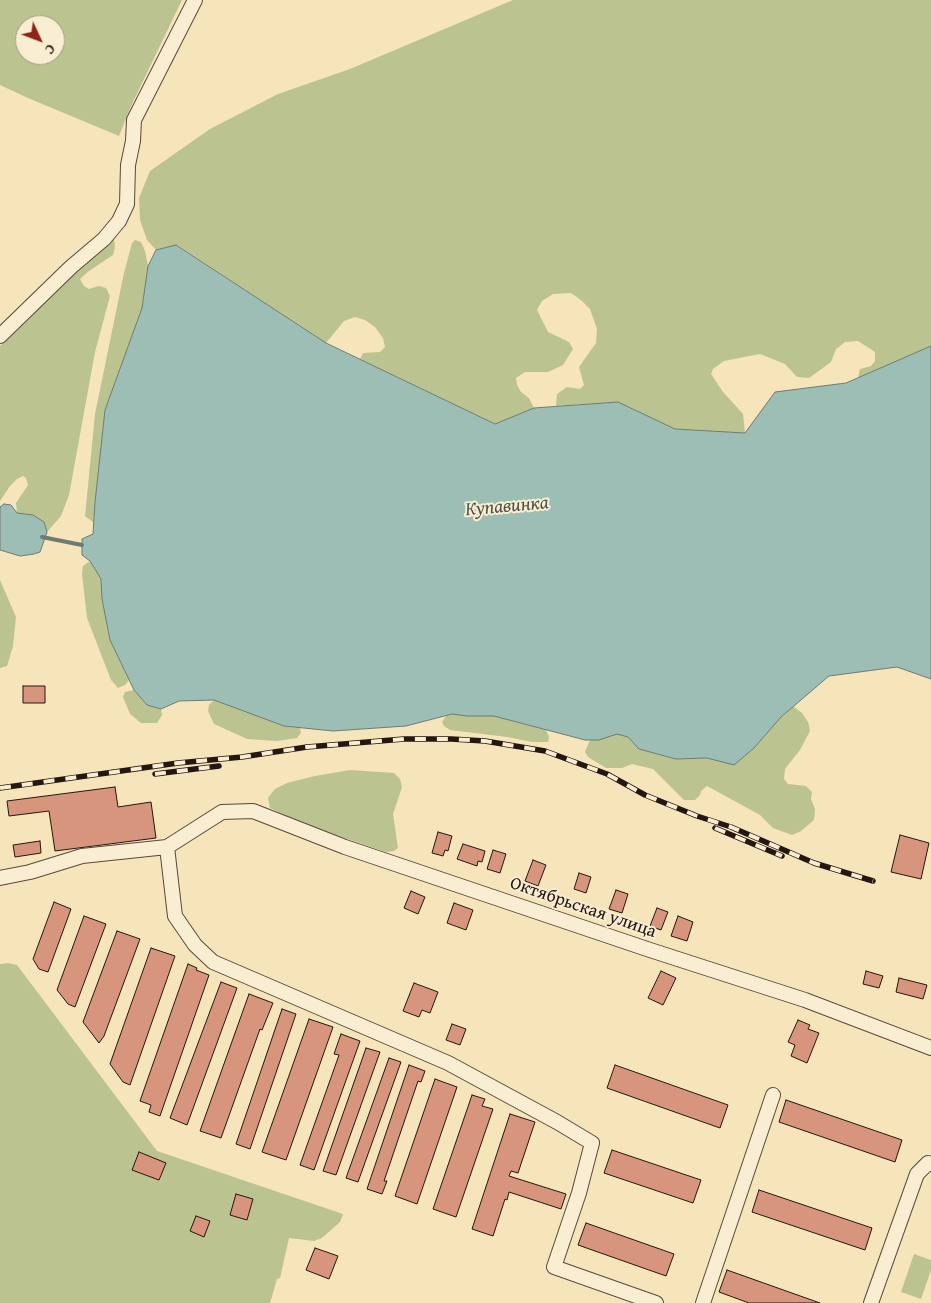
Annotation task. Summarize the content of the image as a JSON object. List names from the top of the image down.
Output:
{
  "streets": {
    "street": ["Октябрьская улица"]
  },
  "water": ["Купавинка"],
  "north": "bottom right"
}
